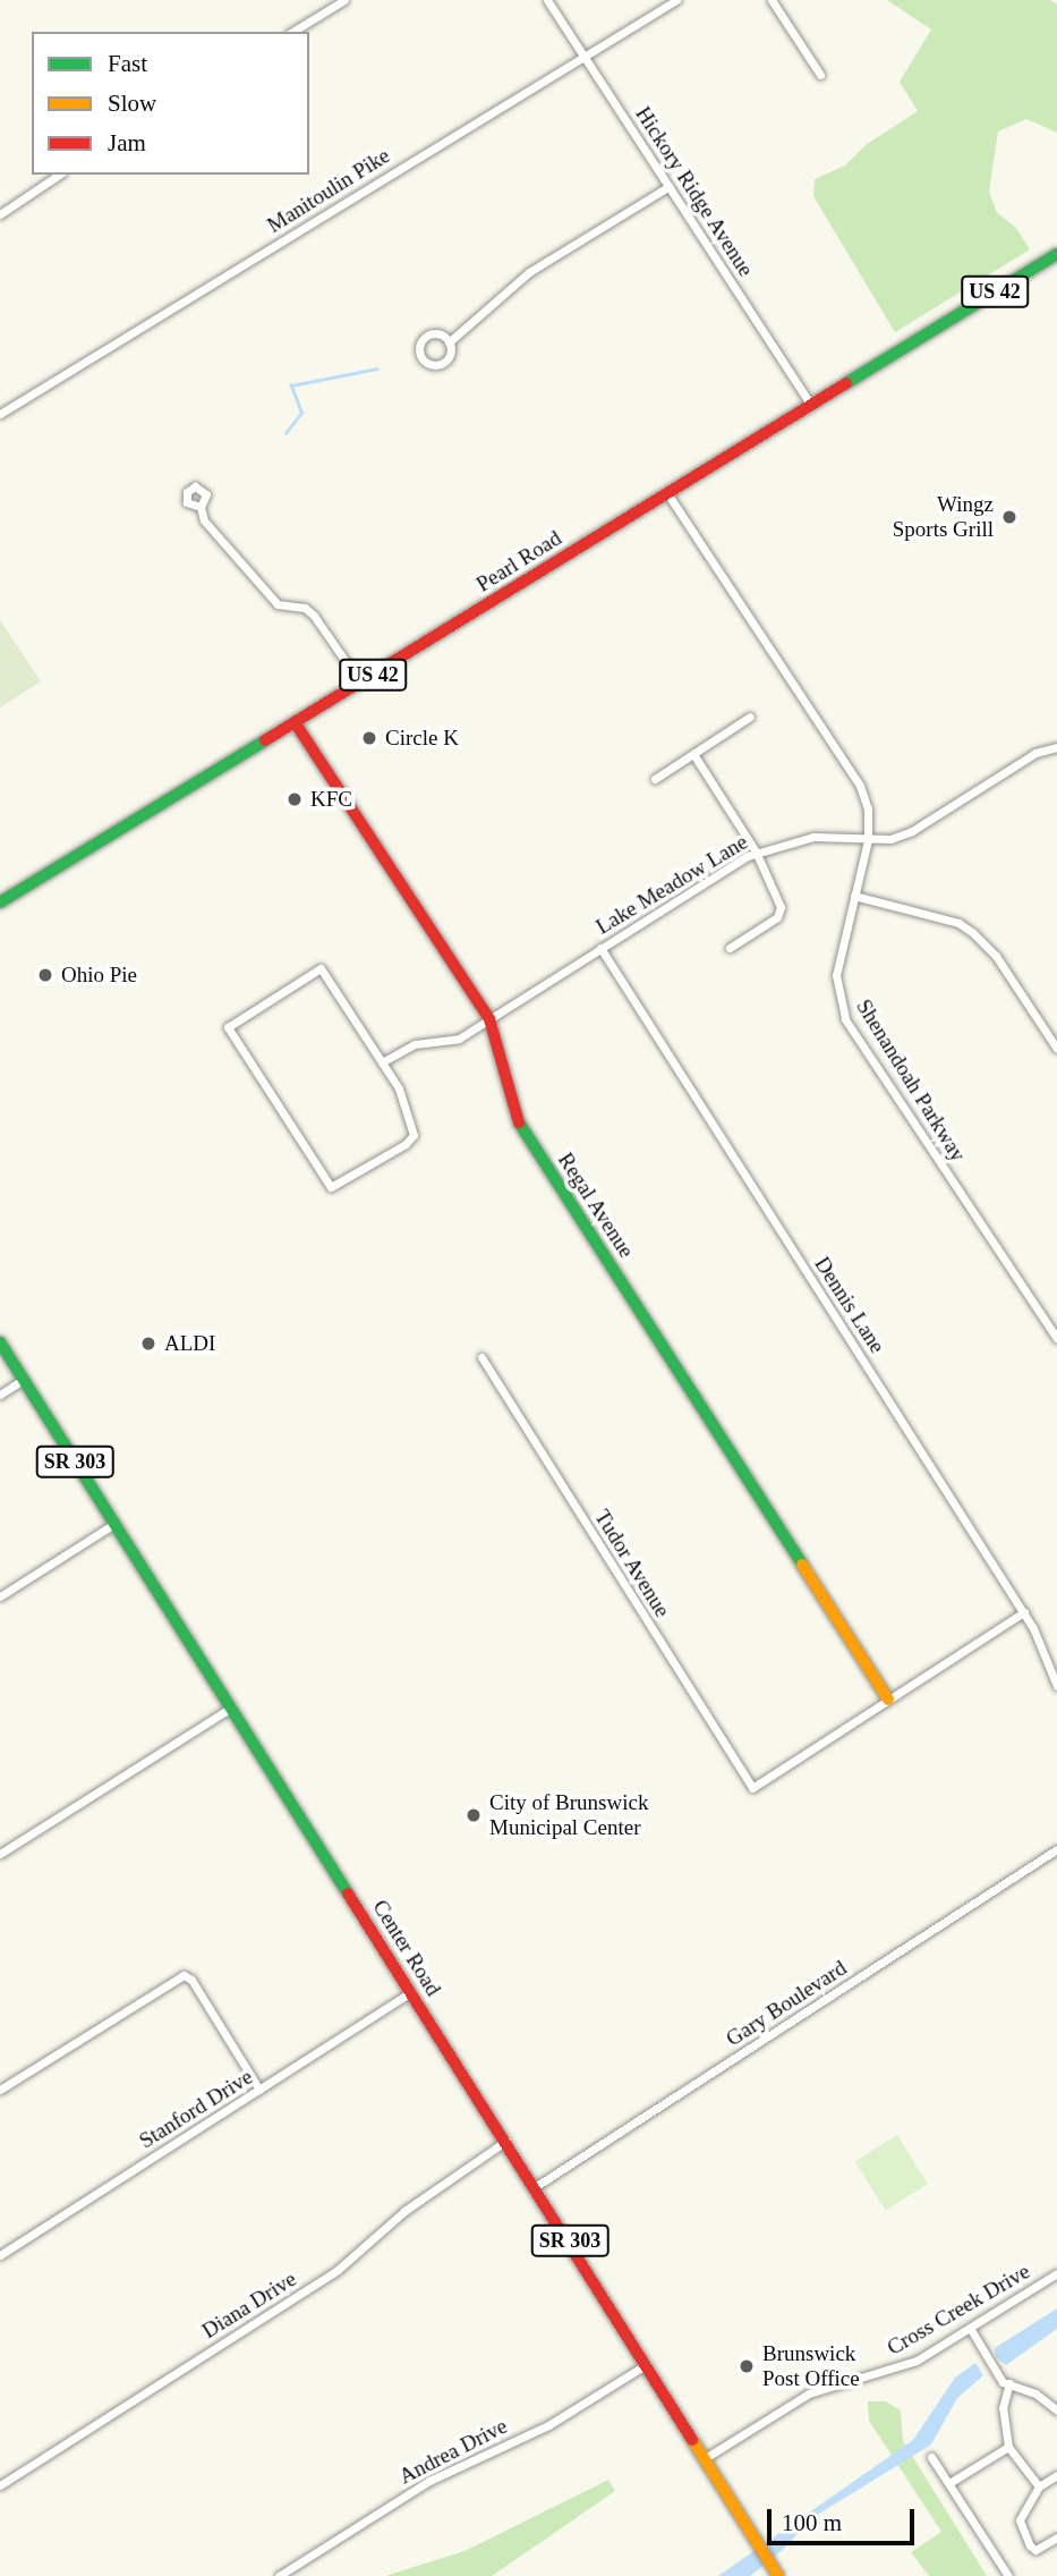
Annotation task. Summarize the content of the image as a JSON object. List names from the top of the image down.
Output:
{
  "streets": {
    "main road": [
      "US 42",
      "Pearl Road",
      "Regal Avenue",
      "SR 303",
      "Center Road"
    ],
    "street": [
      "Manitoulin Pike",
      "Hickory Ridge Avenue",
      "Lake Meadow Lane",
      "Shenandoah Parkway",
      "Dennis Lane",
      "Tudor Avenue",
      "Gary Boulevard",
      "Stanford Drive",
      "Diana Drive",
      "Cross Creek Drive",
      "Andrea Drive"
    ]
  },
  "crossings": [
    ["Manitoulin Pike", "Hickory Ridge Avenue"],
    ["Hickory Ridge Avenue", "Pearl Road"],
    ["Pearl Road", "Shenandoah Parkway"],
    ["Pearl Road", "Regal Avenue"],
    ["Lake Meadow Lane", "Shenandoah Parkway"],
    ["Lake Meadow Lane", "Regal Avenue"],
    ["Lake Meadow Lane", "Dennis Lane"],
    ["Regal Avenue", "Tudor Avenue"],
    ["Center Road", "Gary Boulevard"],
    ["Center Road", "Stanford Drive"],
    ["Center Road", "Diana Drive"],
    ["Center Road", "Cross Creek Drive"],
    ["Center Road", "Andrea Drive"]
  ],
  "places": [
    "Wingz Sports Grill",
    "Circle K",
    "KFC",
    "Ohio Pie",
    "ALDI",
    "City of Brunswick Municipal Center",
    "Brunswick Post Office"
  ],
  "legend": ["Fast", "Slow", "Jam"],
  "scale_bar": "100 m"
}
